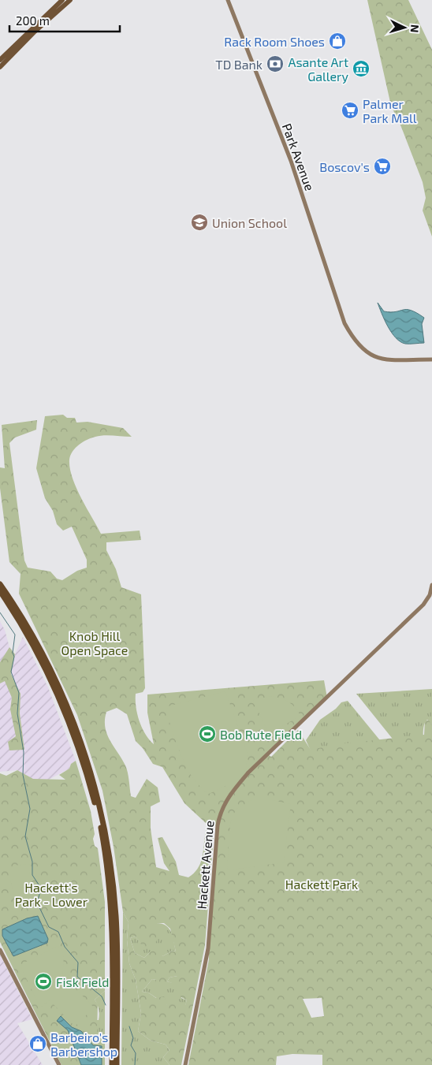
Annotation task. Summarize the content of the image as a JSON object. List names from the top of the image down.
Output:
{
  "streets": {
    "main road": ["Park Avenue", "Hackett Avenue"]
  },
  "parks": ["Knob Hill Open Space", "Hackett Park", "Hackett's Park - Lower"],
  "places": {
    "shop": ["Rack Room Shoes", "Barbeiro's Barbershop"],
    "bank": ["TD Bank"],
    "museum": ["Asante Art Gallery"],
    "supermarket": ["Palmer Park Mall", "Boscov's"],
    "school or university": ["Union School"],
    "sports": ["Bob Rute Field", "Fisk Field"]
  },
  "scale_bar": "200 m",
  "north": "right"
}
